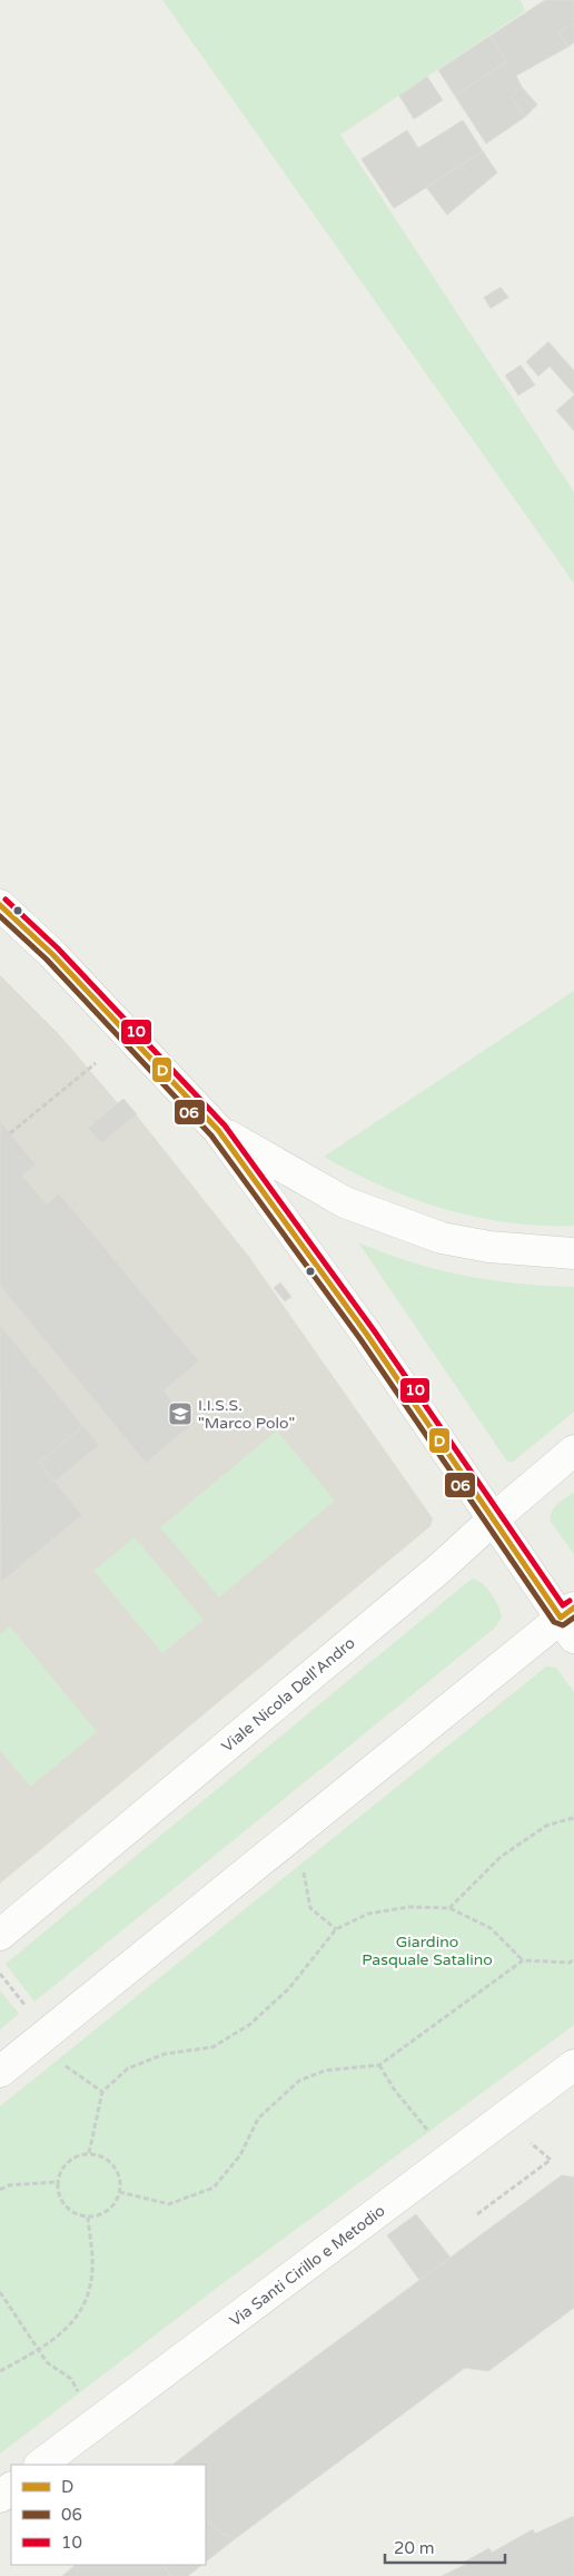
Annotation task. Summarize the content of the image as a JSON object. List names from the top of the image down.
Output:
{
  "streets": {
    "street": ["Viale Nicola Dell'Andro", "Via Santi Cirillo e Metodio"]
  },
  "parks": ["Giardino Pasquale Satalino"],
  "places": {
    "school or university": ["I.I.S.S. \"Marco Polo\""]
  },
  "lines": ["transit line 10", "transit line D", "transit line 06"],
  "legend": ["D", "06", "10"],
  "scale_bar": "20 m"
}
